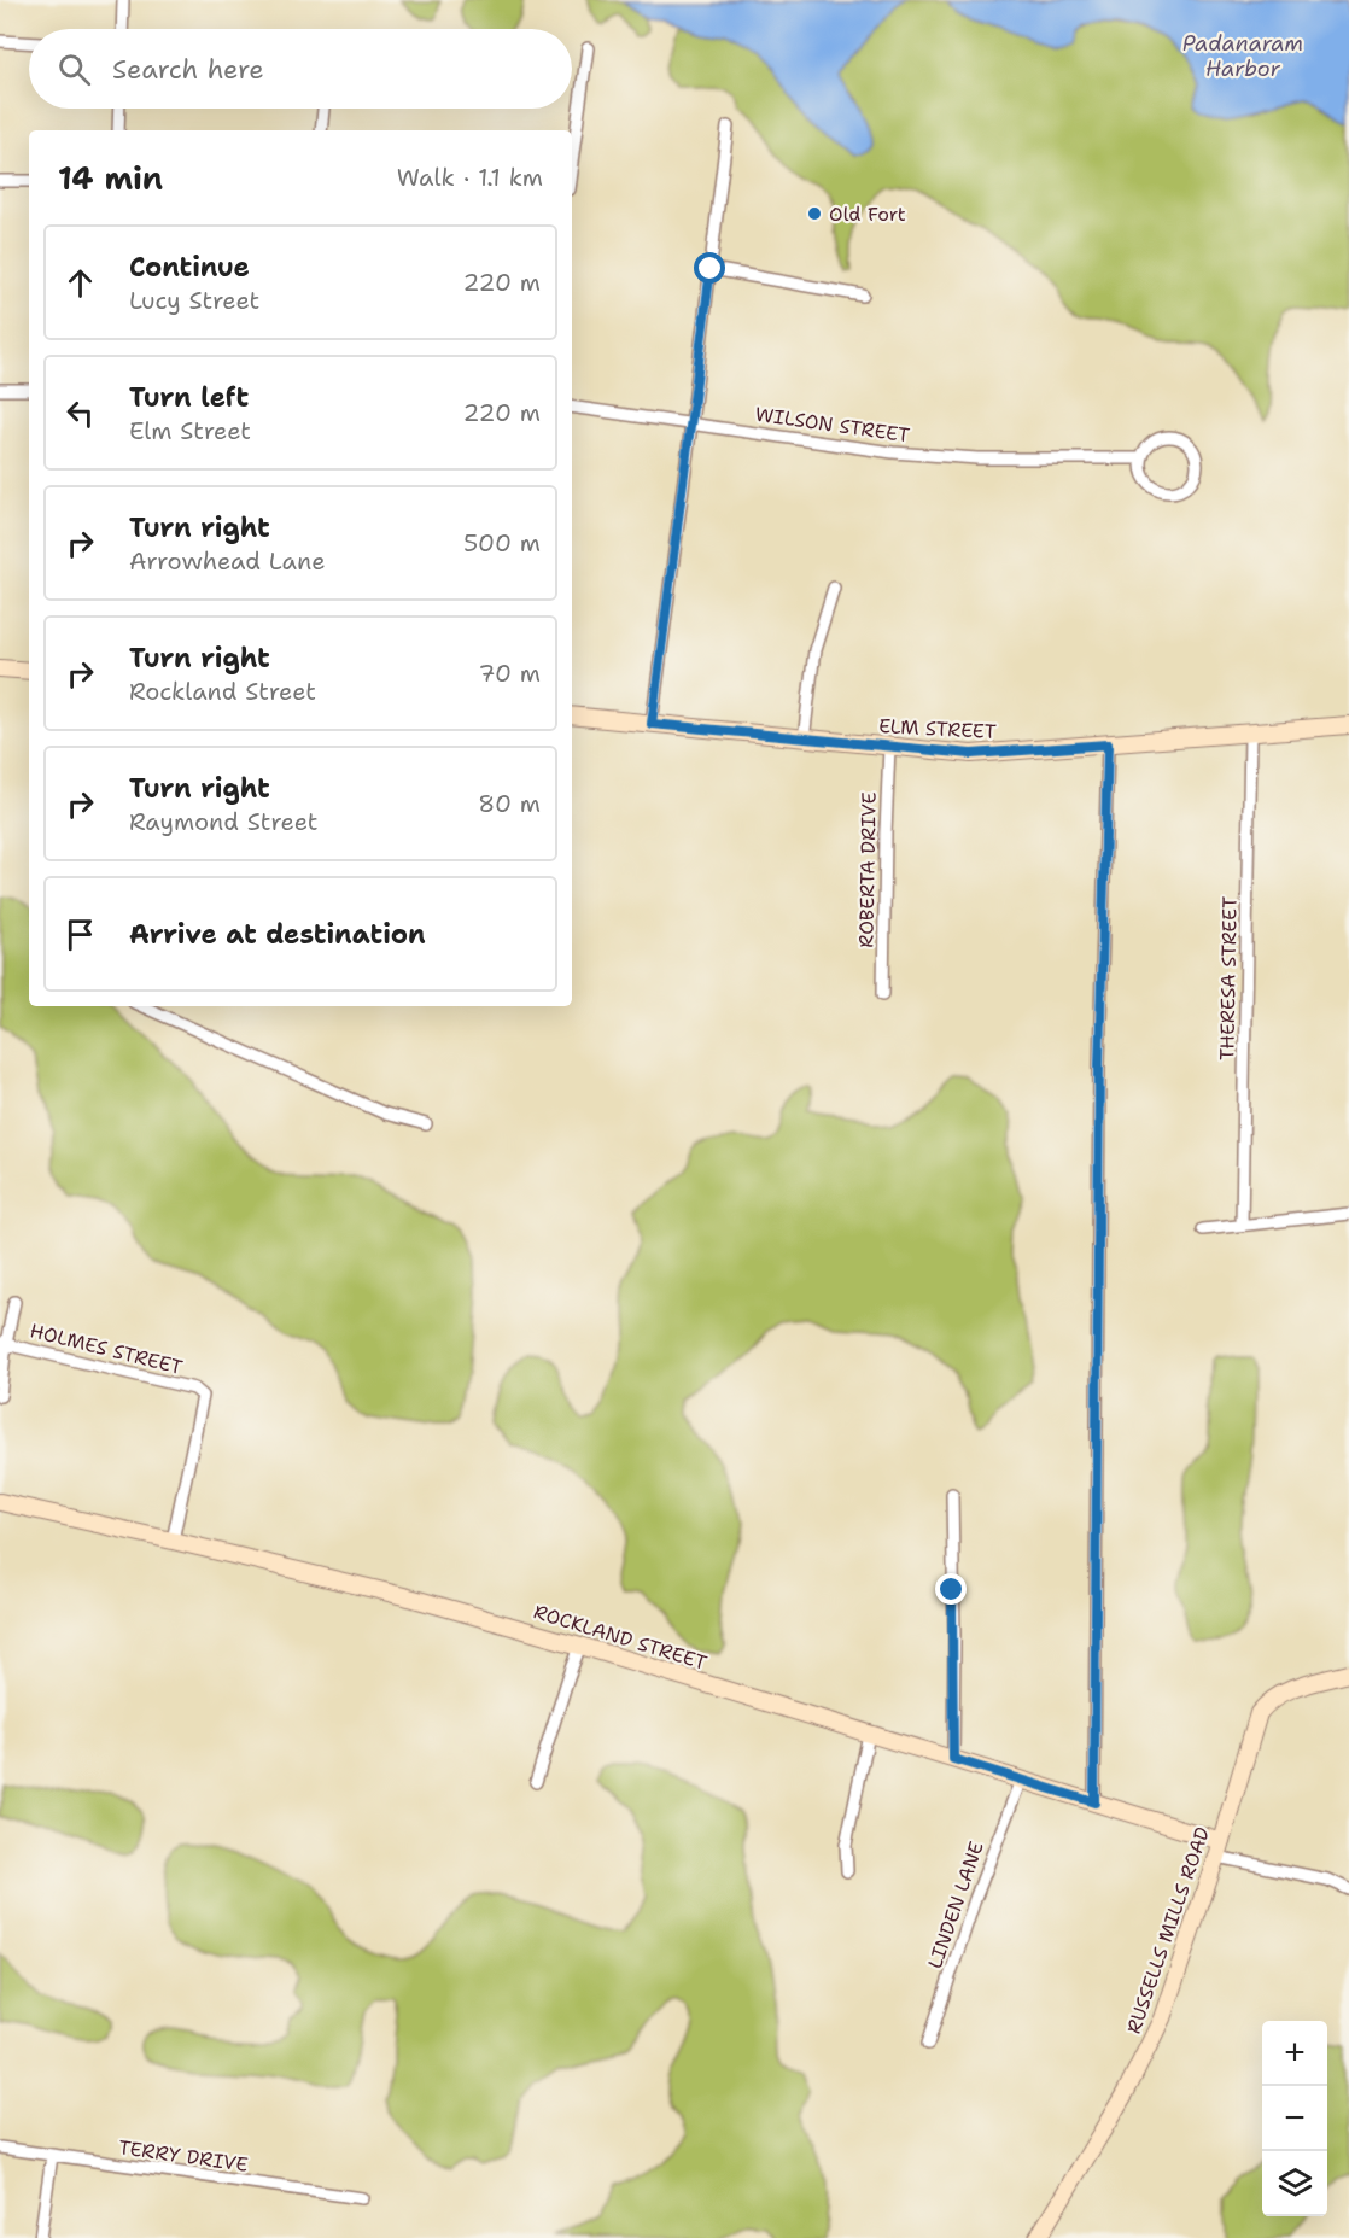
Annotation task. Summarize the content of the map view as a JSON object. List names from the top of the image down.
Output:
{
  "streets": {
    "street": [
      "WILSON STREET",
      "ELM STREET",
      "ROBERTA DRIVE",
      "THERESA STREET",
      "HOLMES STREET",
      "ROCKLAND STREET",
      "LINDEN LANE",
      "RUSSELLS MILLS ROAD",
      "TERRY DRIVE"
    ]
  },
  "crossings": [
    ["ELM STREET", "ROBERTA DRIVE"],
    ["ELM STREET", "THERESA STREET"],
    ["HOLMES STREET", "ROCKLAND STREET"],
    ["ROCKLAND STREET", "LINDEN LANE"],
    ["ROCKLAND STREET", "RUSSELLS MILLS ROAD"]
  ],
  "water": ["Padanaram Harbor"],
  "places": ["Old Fort"],
  "page": {
    "search": "Search here",
    "heading": ["14 min", "Walk · 1.1 km"],
    "list": [
      ["Continue", "Lucy Street", "220 m"],
      ["Turn left", "Elm Street", "220 m"],
      ["Turn right", "Arrowhead Lane", "500 m"],
      ["Turn right", "Rockland Street", "70 m"],
      ["Turn right", "Raymond Street", "80 m"],
      "Arrive at destination"
    ],
    "map_buttons": ["+", "−"]
  }
}
